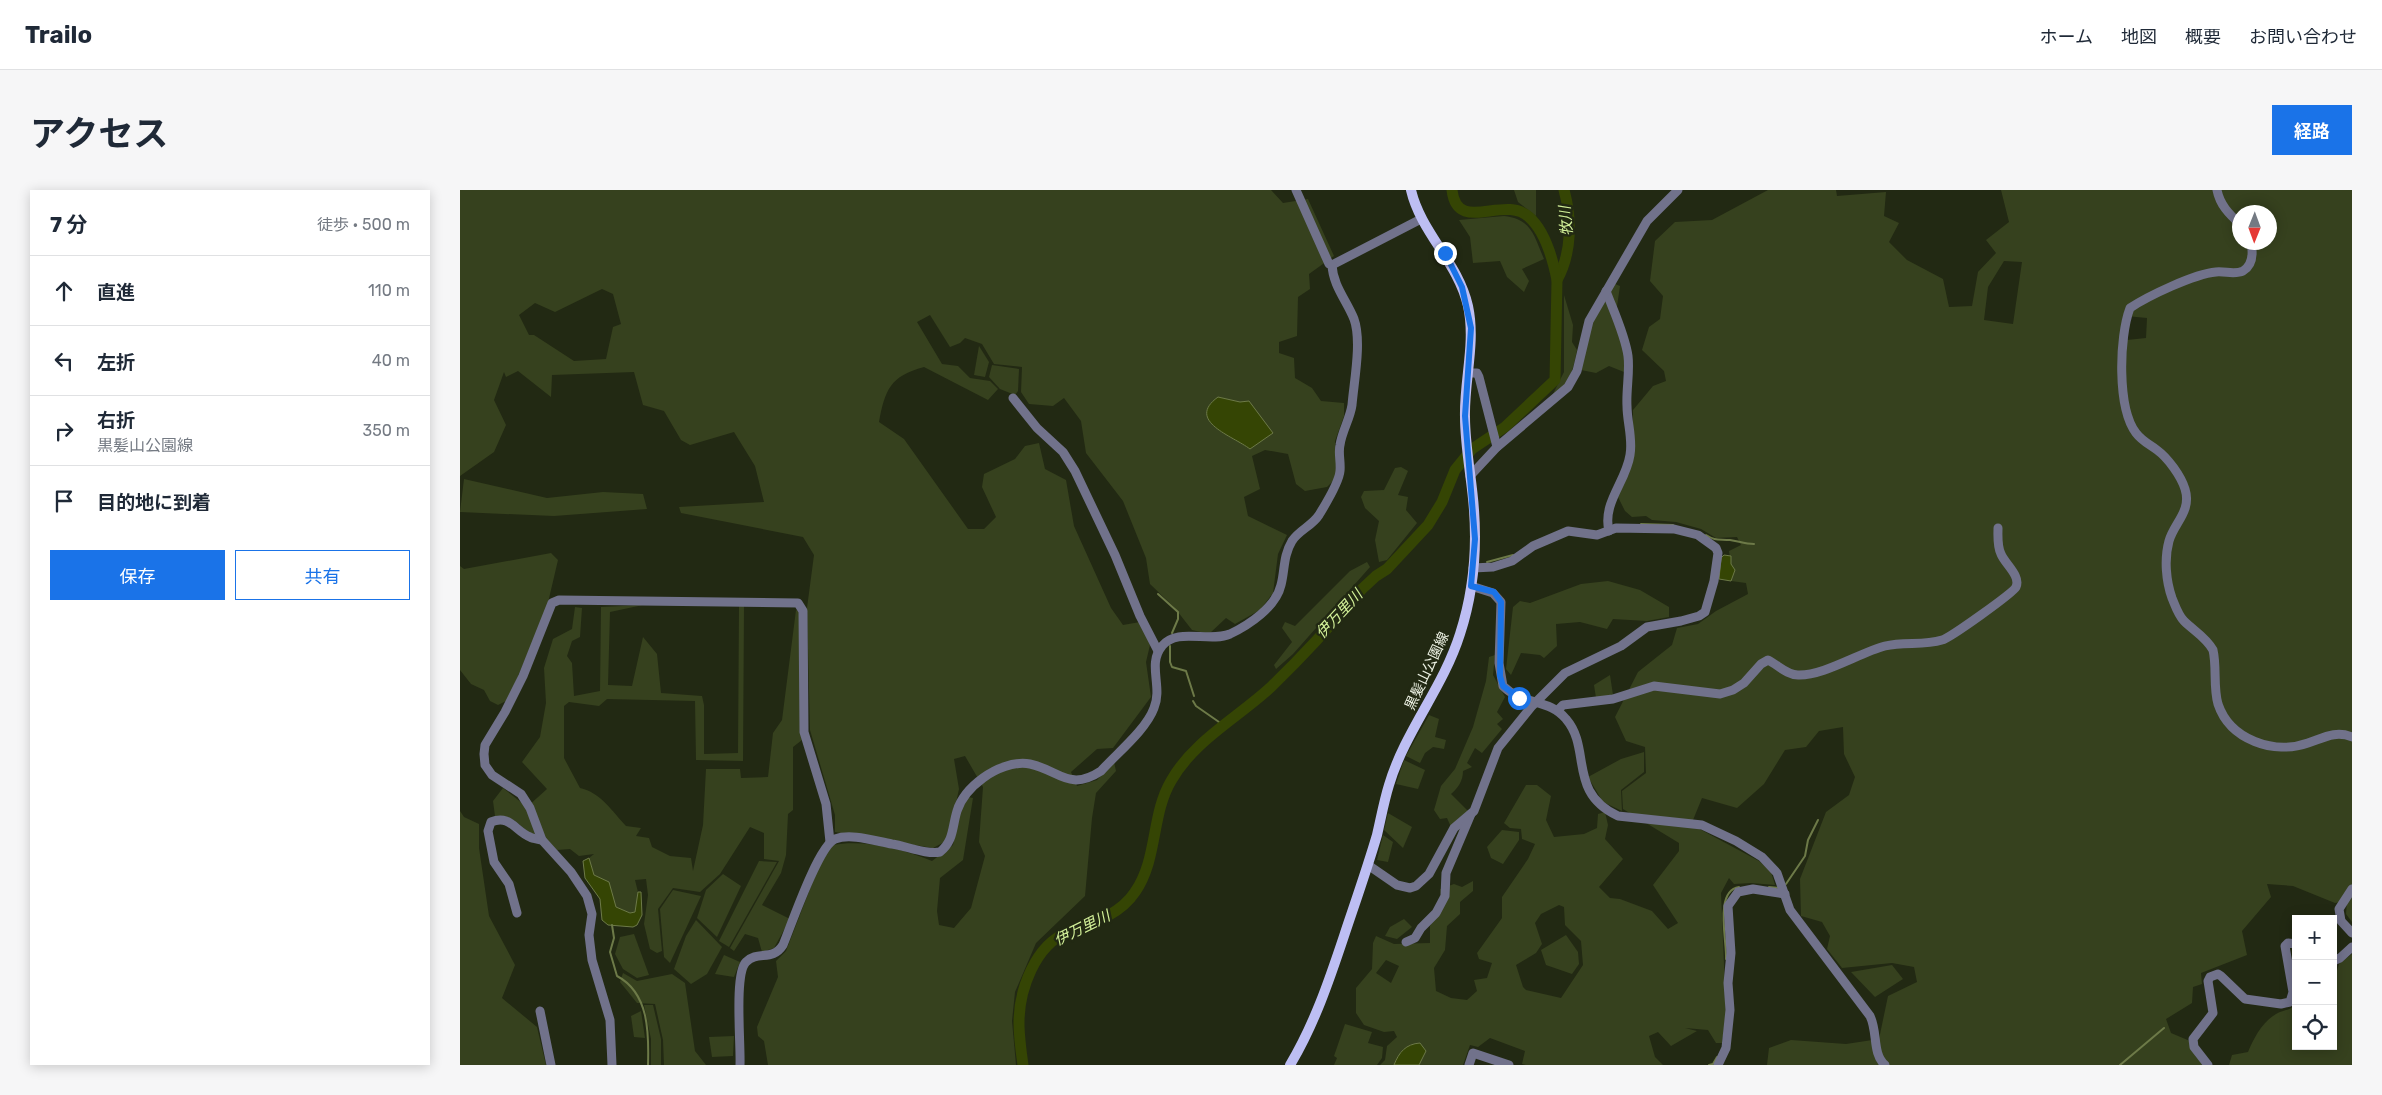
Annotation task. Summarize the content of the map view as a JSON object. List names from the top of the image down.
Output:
{
  "streets": {
    "main road": ["黒髪山公園線"]
  },
  "water": ["牧川", "伊万里川"],
  "north": "bottom",
  "page": {
    "header": "Trailo",
    "nav": [
      "ホーム",
      "地図",
      "概要",
      "お問い合わせ"
    ],
    "title": "アクセス",
    "buttons": [
      "経路",
      ["保存", "共有"]
    ],
    "heading": ["7 分", "徒歩 · 500 m"],
    "list": [
      ["直進", "110 m"],
      ["左折", "40 m"],
      ["右折", "黒髪山公園線", "350 m"],
      "目的地に到着"
    ],
    "map_buttons": ["+", "−"]
  }
}
